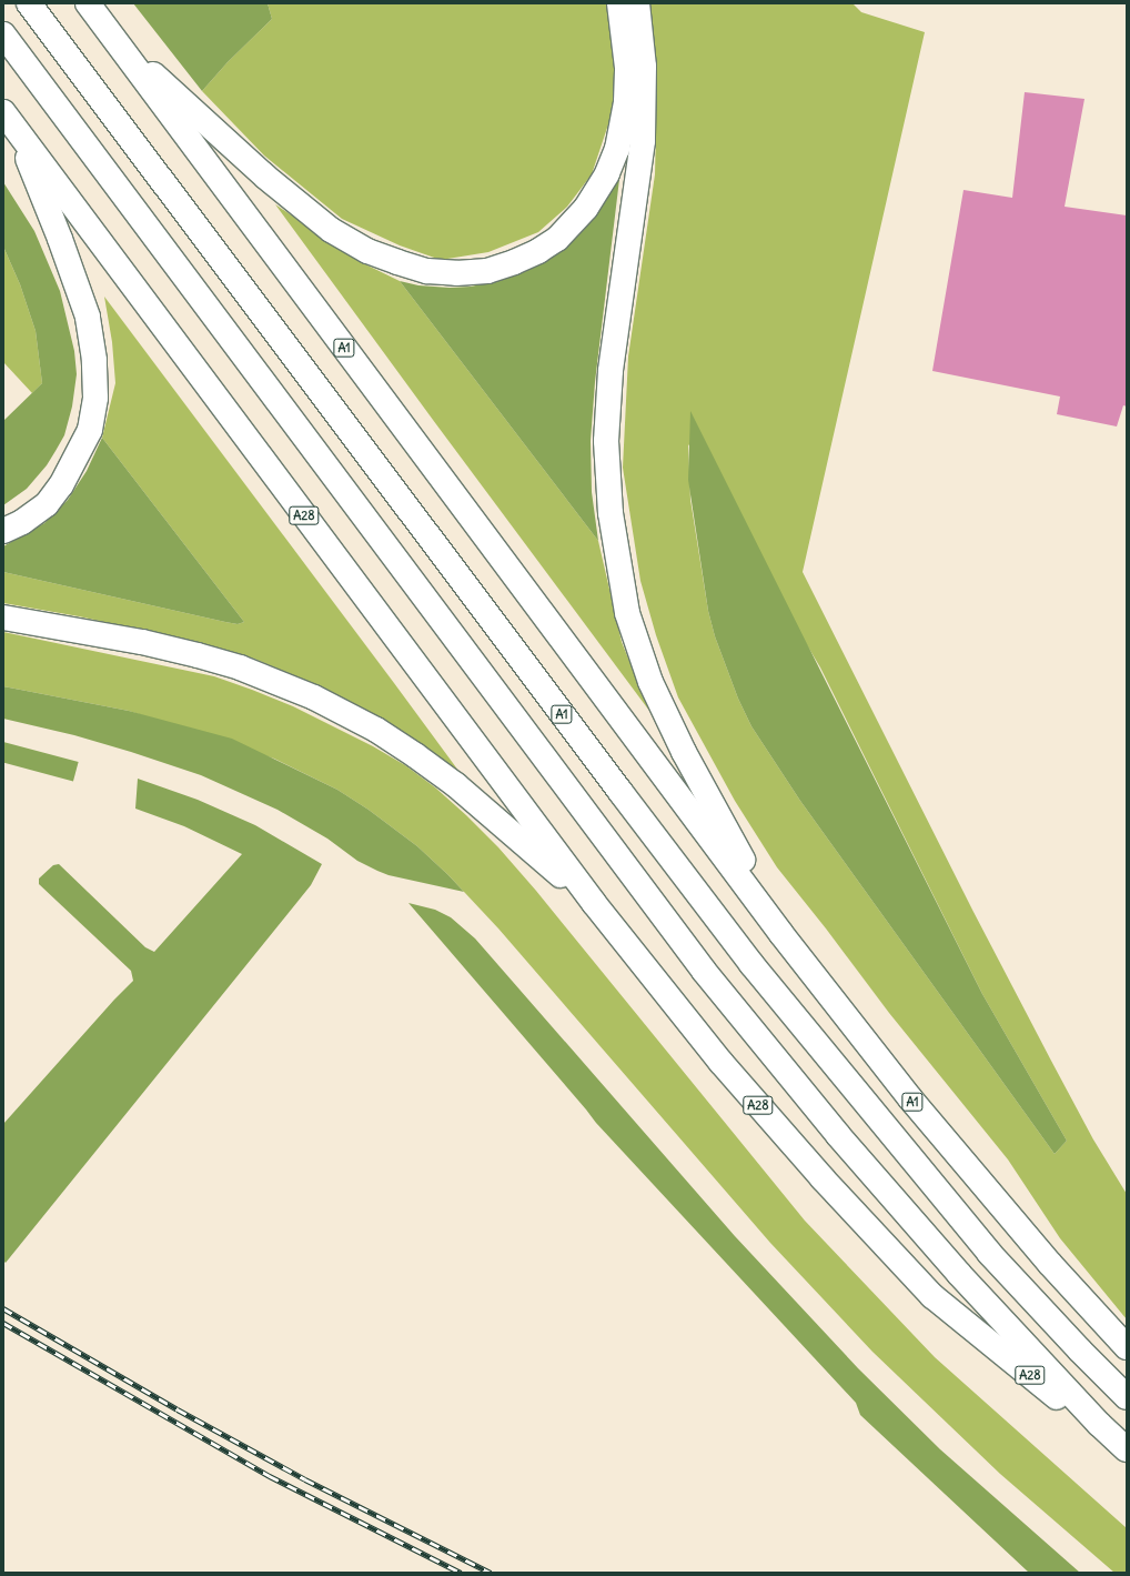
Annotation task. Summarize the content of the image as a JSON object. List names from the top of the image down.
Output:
{
  "streets": {
    "highway": ["A1", "A28"]
  }
}
